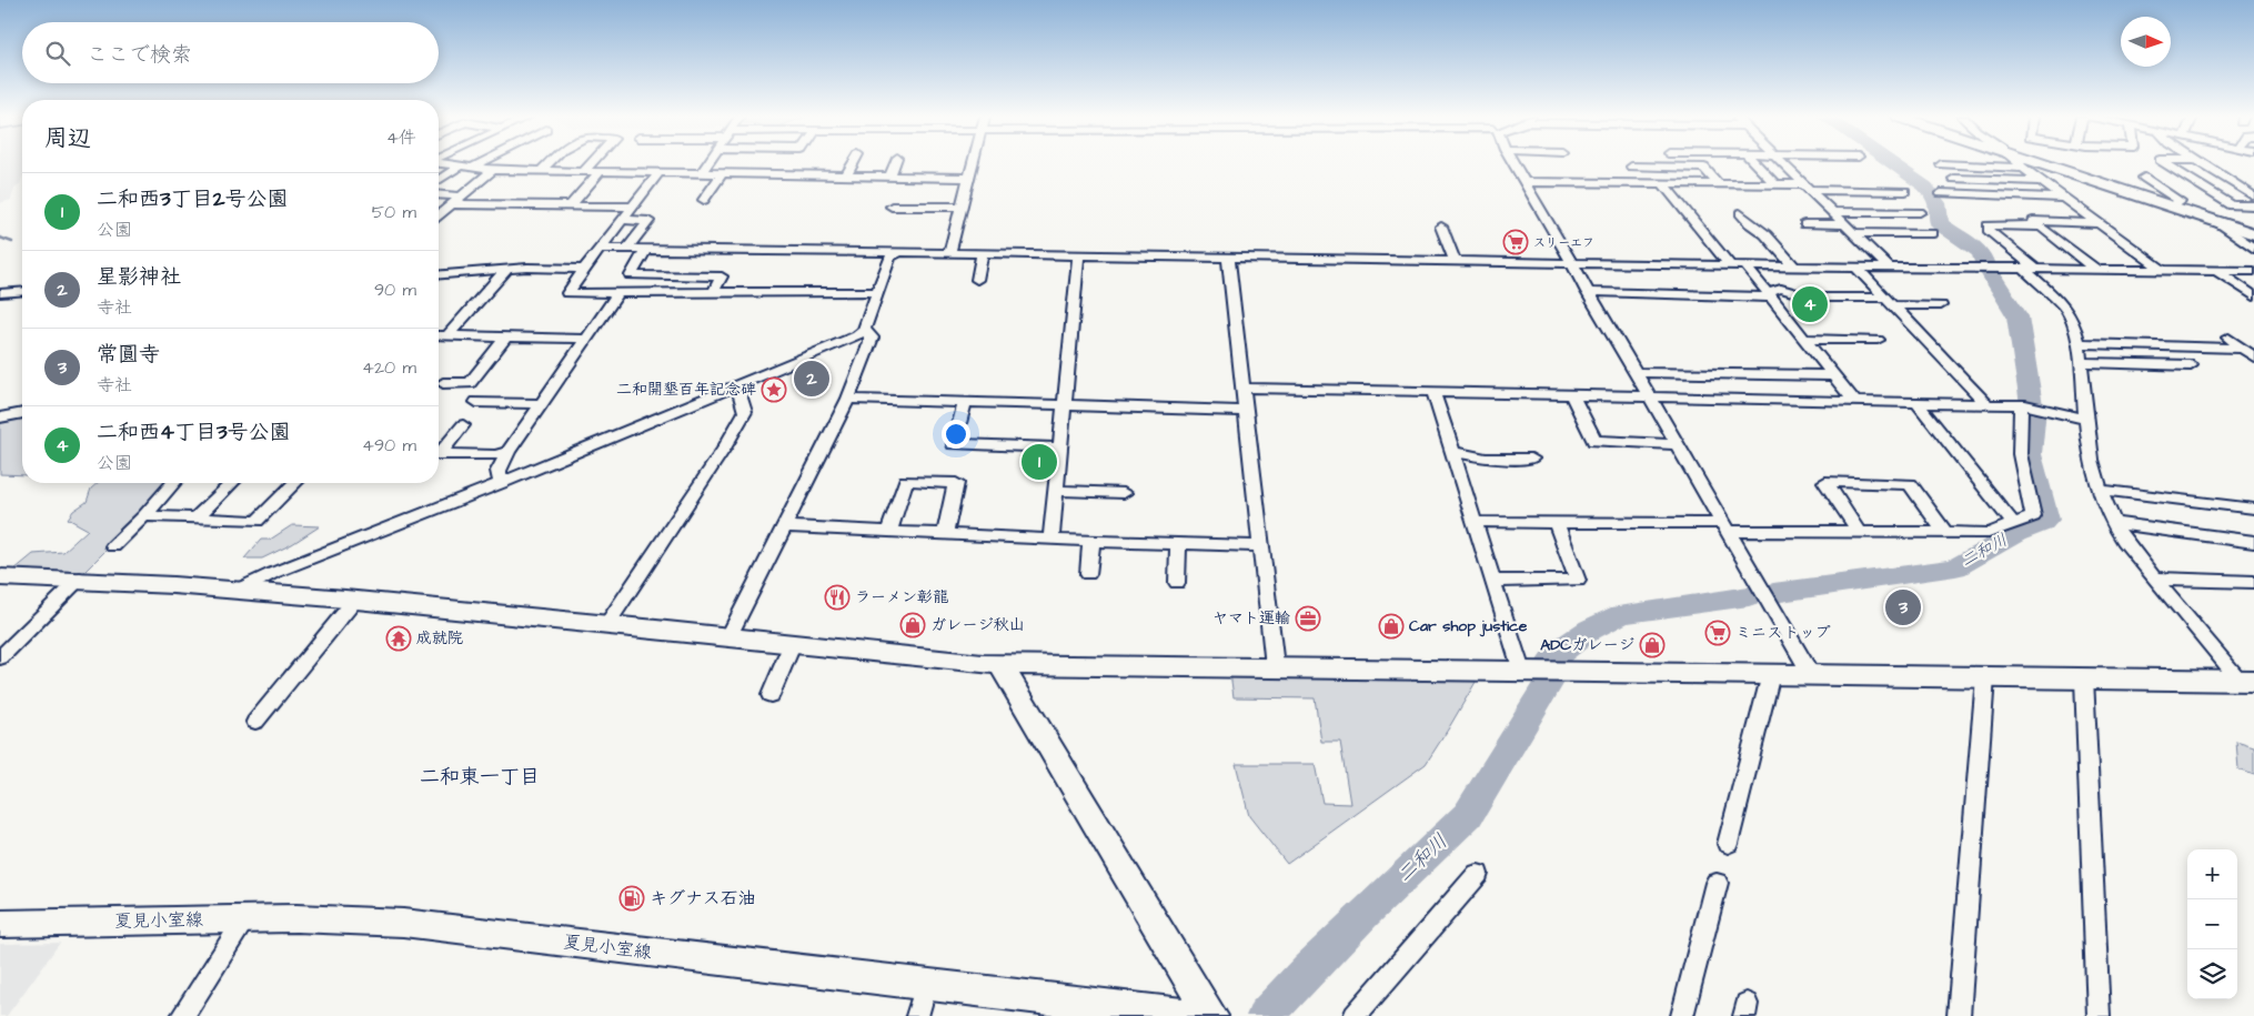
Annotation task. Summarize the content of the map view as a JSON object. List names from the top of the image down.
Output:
{
  "streets": {
    "street": ["夏見小室線"]
  },
  "districts": ["二和東一丁目"],
  "water": ["二和川"],
  "places": {
    "supermarket": ["スリーエフ", "ミニストップ"],
    "place": ["二和開墾百年記念碑"],
    "restaurant": ["ラーメン彰龍"],
    "office": ["ヤマト運輸"],
    "shop": ["ガレージ秋山", "Car shop justice", "ADCガレージ"],
    "temple": ["成就院"],
    "fuel station": ["キグナス石油"]
  },
  "north": "right",
  "page": {
    "search": "ここで検索",
    "heading": ["周辺", "4件"],
    "list": [
      {
        "mark": "1",
        "name": "二和西3丁目2号公園",
        "note": "公園",
        "value": "50 m"
      },
      {
        "mark": "2",
        "name": "星影神社",
        "note": "寺社",
        "value": "90 m"
      },
      {
        "mark": "3",
        "name": "常圓寺",
        "note": "寺社",
        "value": "420 m"
      },
      {
        "mark": "4",
        "name": "二和西4丁目3号公園",
        "note": "公園",
        "value": "490 m"
      }
    ],
    "pins": [
      "4",
      "2",
      "1",
      "3"
    ],
    "map_buttons": ["+", "−"]
  }
}
